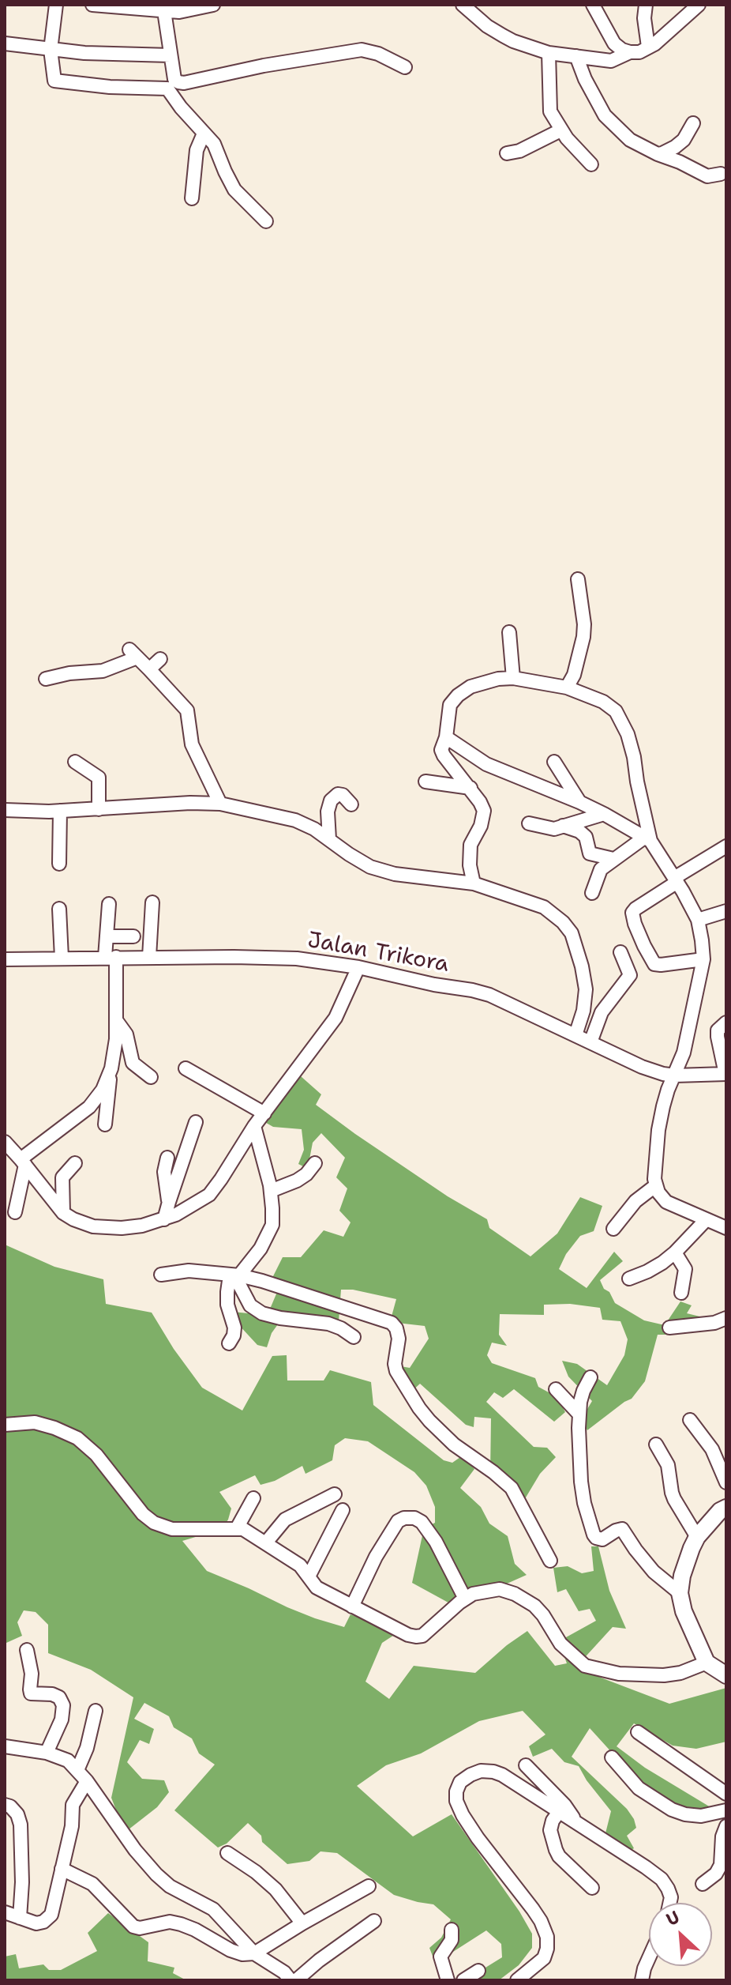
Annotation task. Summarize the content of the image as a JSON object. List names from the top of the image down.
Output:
{
  "streets": {
    "street": ["Jalan Trikora"]
  },
  "north": "top left"
}
